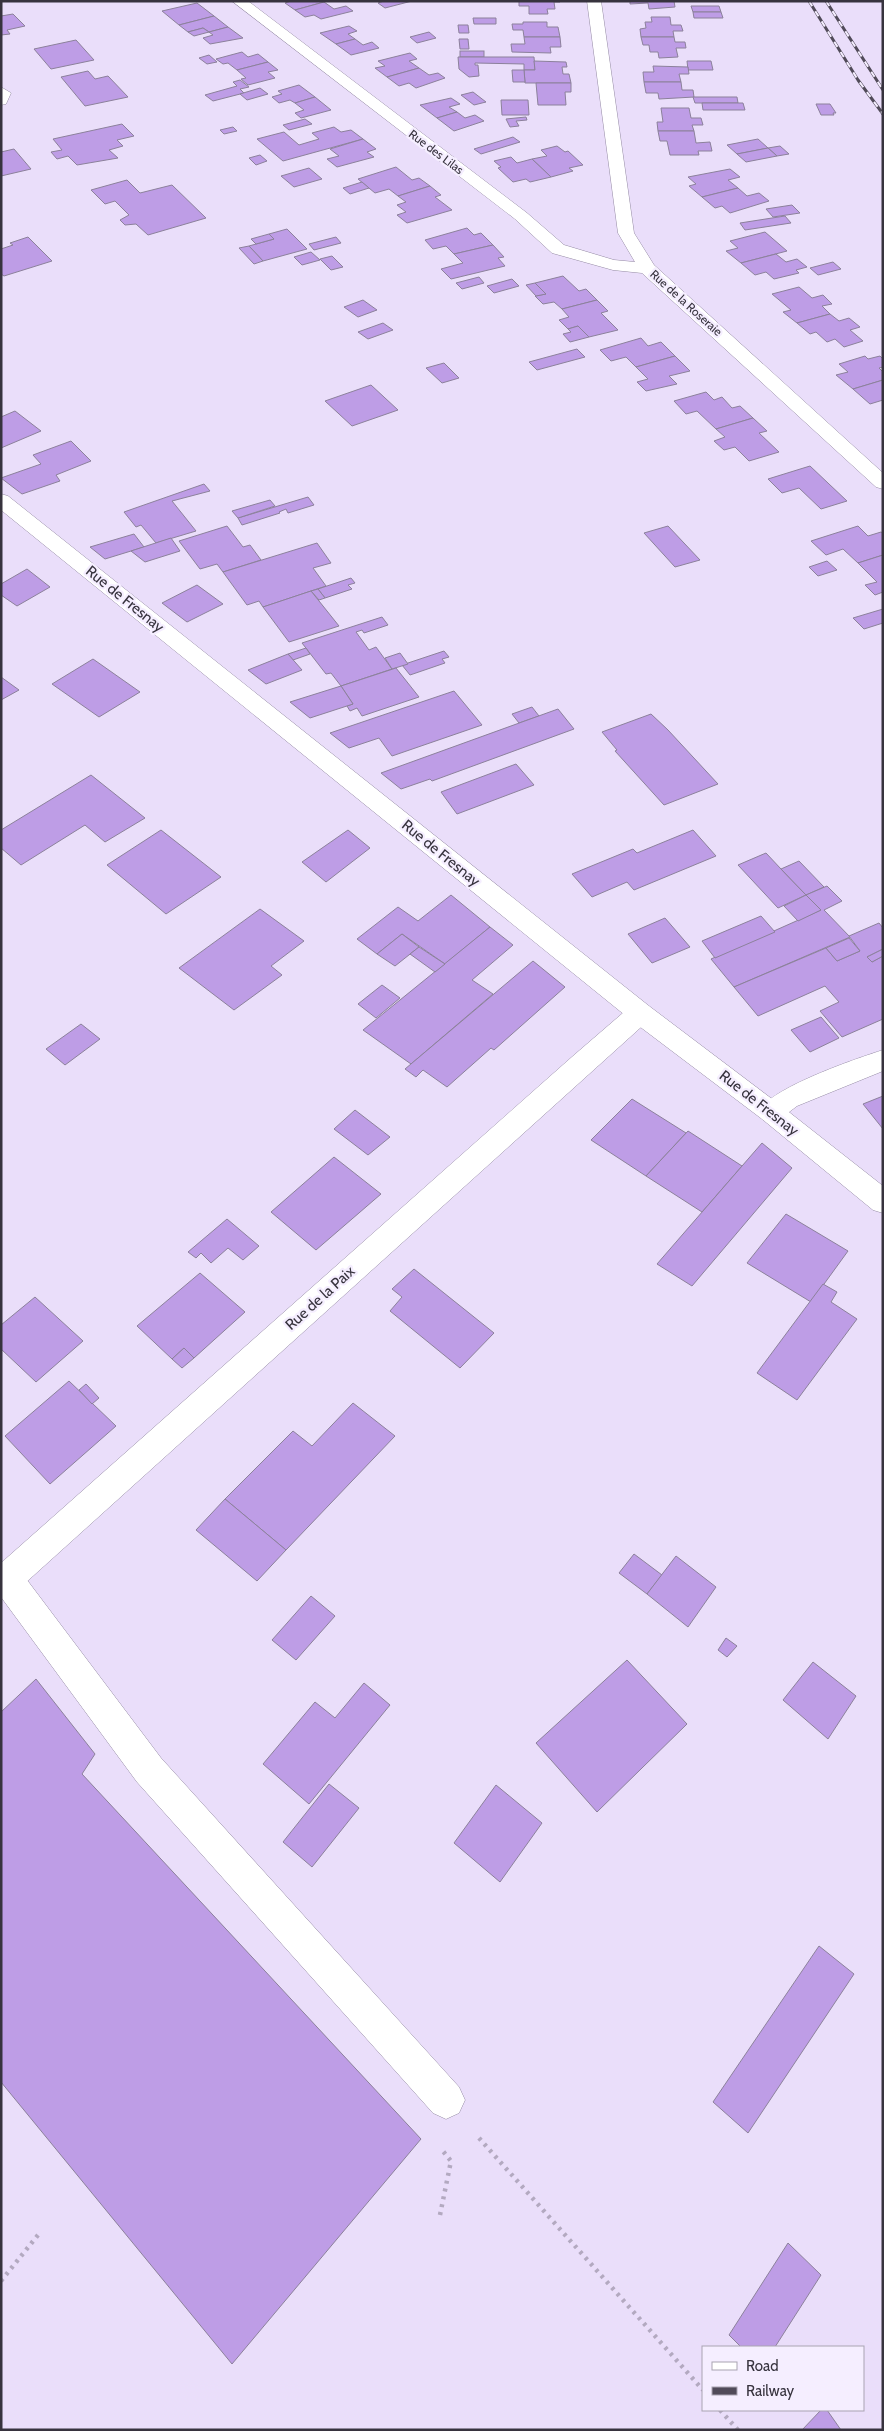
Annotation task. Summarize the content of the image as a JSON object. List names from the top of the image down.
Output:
{
  "streets": {
    "street": [
      "Rue des Lilas",
      "Rue de la Roseraie",
      "Rue de Fresnay",
      "Rue de la Paix"
    ]
  },
  "crossings": [
    ["Rue des Lilas", "Rue de la Roseraie"],
    ["Rue de Fresnay", "Rue de la Paix"]
  ],
  "legend": ["Road", "Railway"]
}
